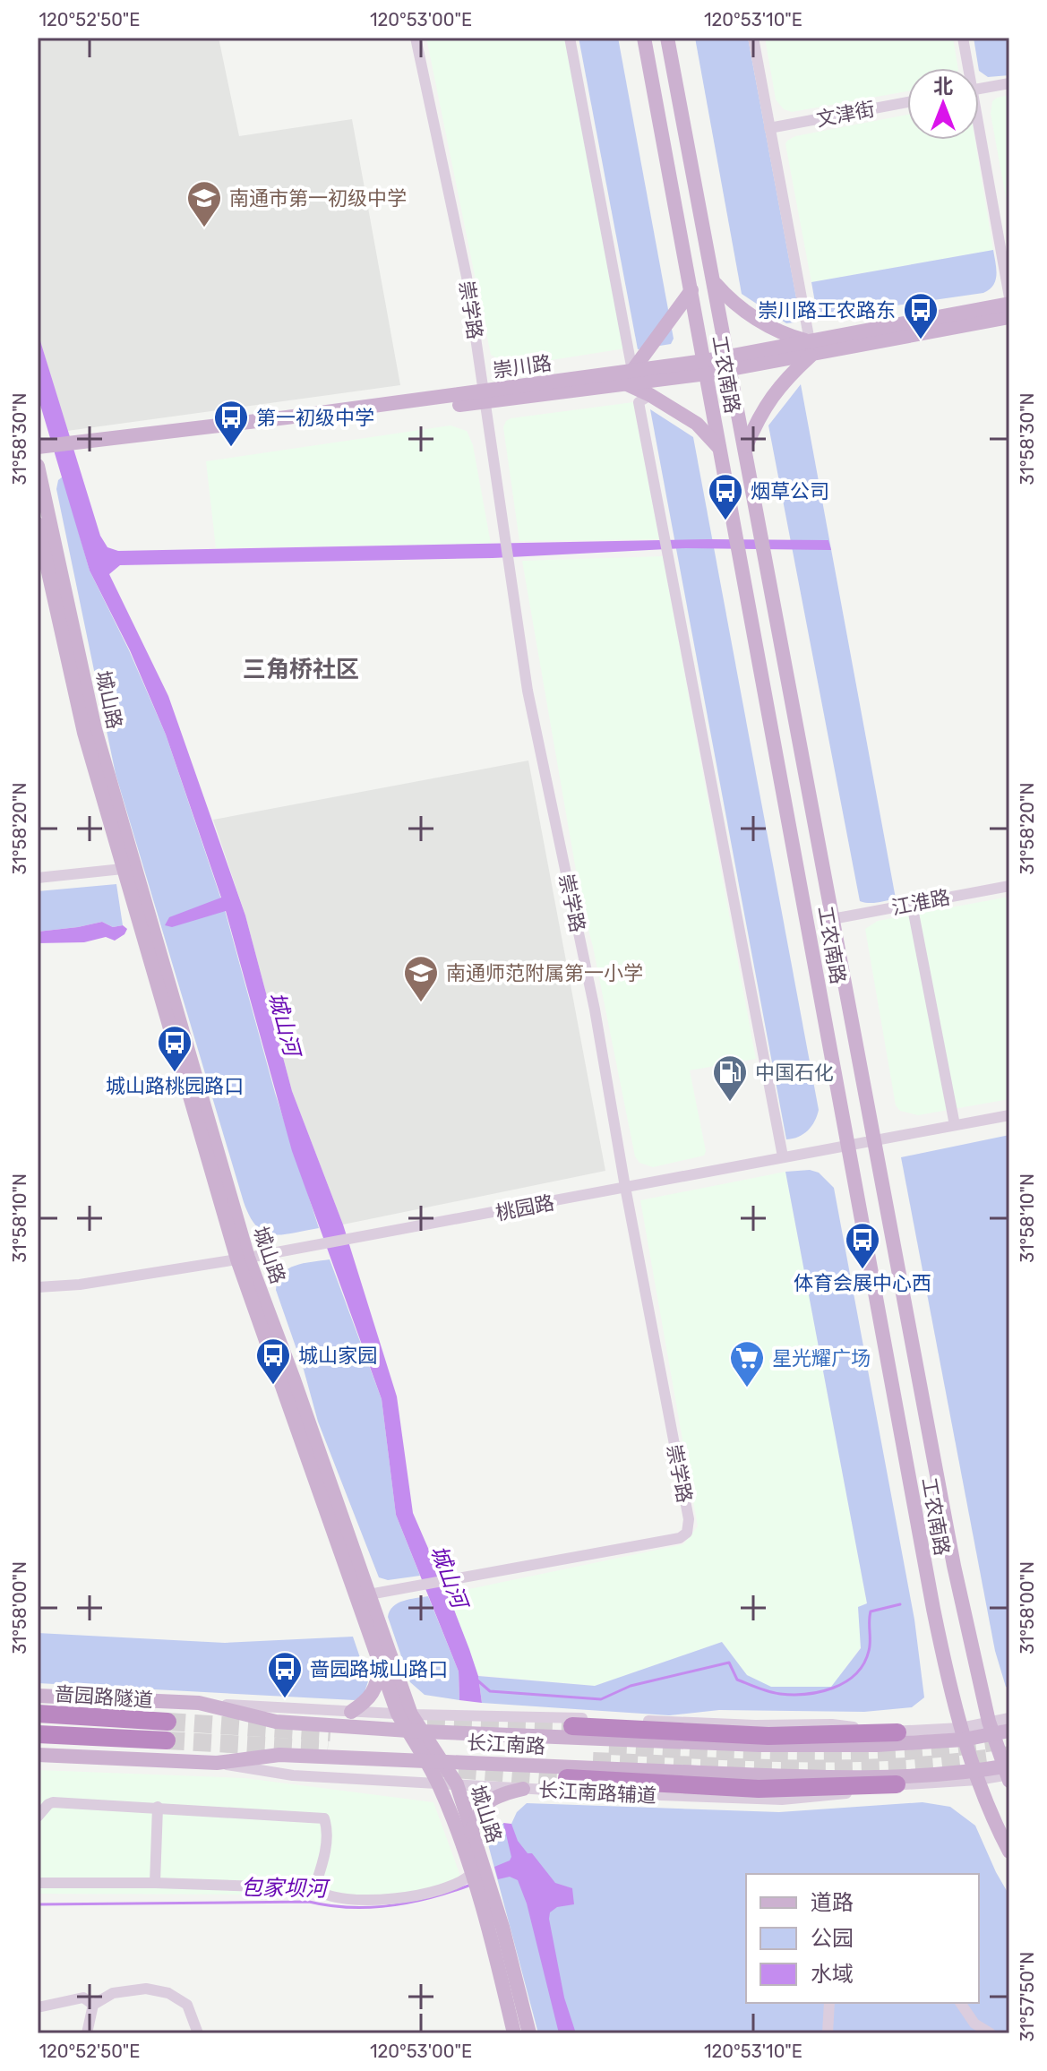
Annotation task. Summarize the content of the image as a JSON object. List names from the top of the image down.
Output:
{
  "streets": {
    "highway": ["啬园路隧道"],
    "main road": [
      "崇川路",
      "工农南路",
      "城山路",
      "长江南路"
    ],
    "street": [
      "文津街",
      "崇学路",
      "江淮路",
      "桃园路",
      "长江南路辅道"
    ]
  },
  "crossings": [
    ["崇学路", "崇川路"],
    ["崇学路", "城山路"],
    ["崇学路", "桃园路"],
    ["崇川路", "工农南路"],
    ["崇川路", "城山路"],
    ["工农南路", "江淮路"],
    ["工农南路", "桃园路"],
    ["工农南路", "长江南路"],
    ["工农南路", "长江南路辅道"],
    ["城山路", "桃园路"],
    ["城山路", "长江南路"],
    ["城山路", "长江南路辅道"],
    ["长江南路", "长江南路辅道"]
  ],
  "districts": ["三角桥社区"],
  "water": ["城山河", "包家坝河"],
  "places": {
    "school or university": ["南通市第一初级中学", "南通师范附属第一小学"],
    "bus stop": [
      "崇川路工农路东",
      "第一初级中学",
      "烟草公司",
      "城山路桃园路口",
      "体育会展中心西",
      "城山家园",
      "啬园路城山路口"
    ],
    "fuel station": ["中国石化"],
    "supermarket": ["星光耀广场"]
  },
  "legend": ["道路", "公园", "水域"],
  "north": "top",
  "coordinates": [
    "120°52'50\"E",
    "120°53'00\"E",
    "120°53'10\"E",
    "31°58'30\"N",
    "31°58'20\"N",
    "31°58'10\"N",
    "31°58'00\"N",
    "31°57'50\"N"
  ]
}
